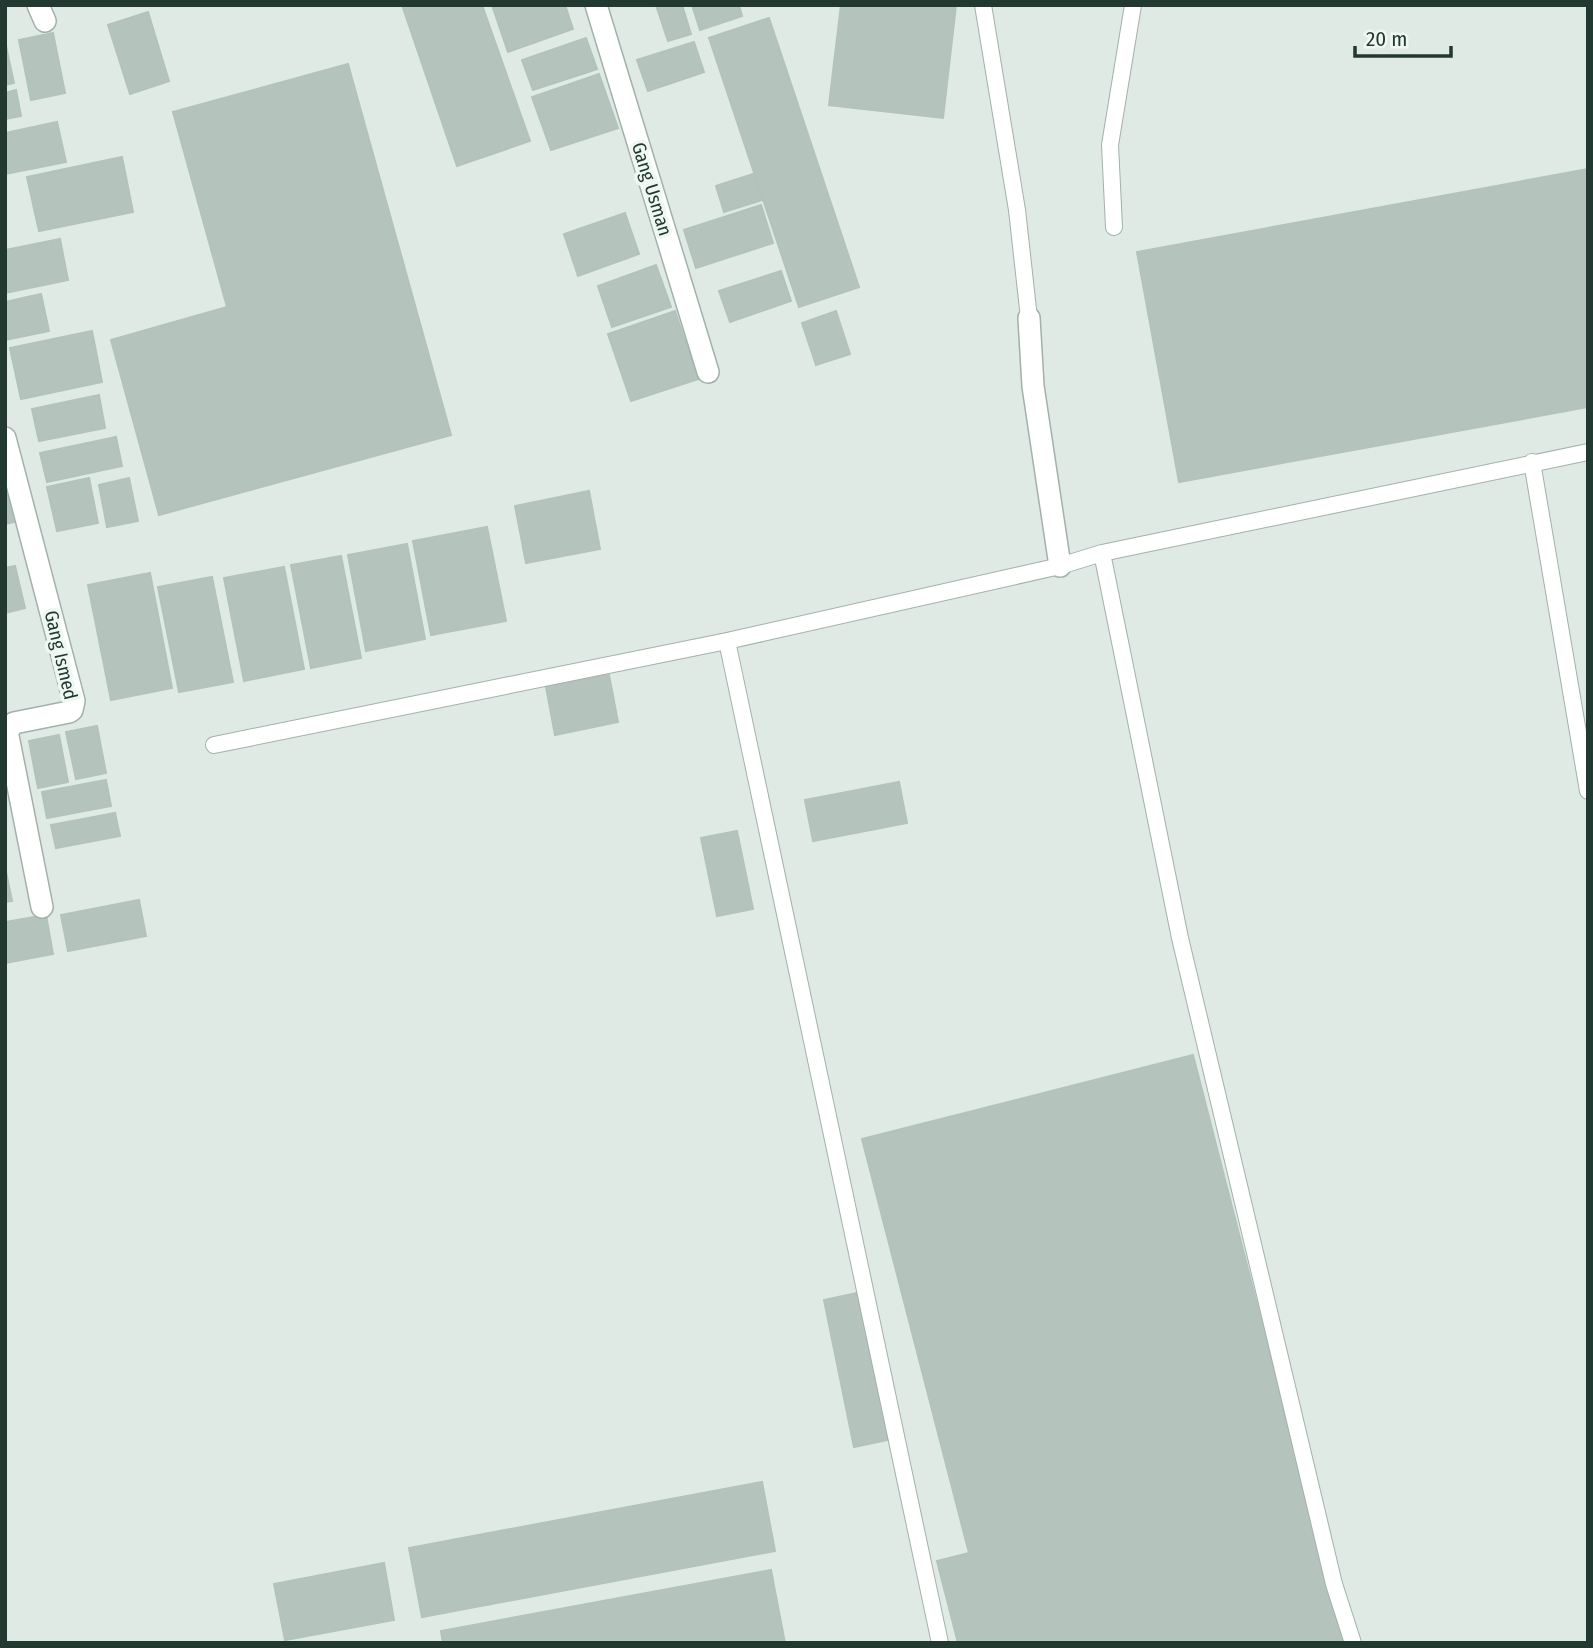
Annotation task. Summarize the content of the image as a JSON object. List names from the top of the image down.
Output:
{
  "streets": {
    "street": ["Gang Usman", "Gang Ismed"]
  },
  "scale_bar": "20 m"
}
